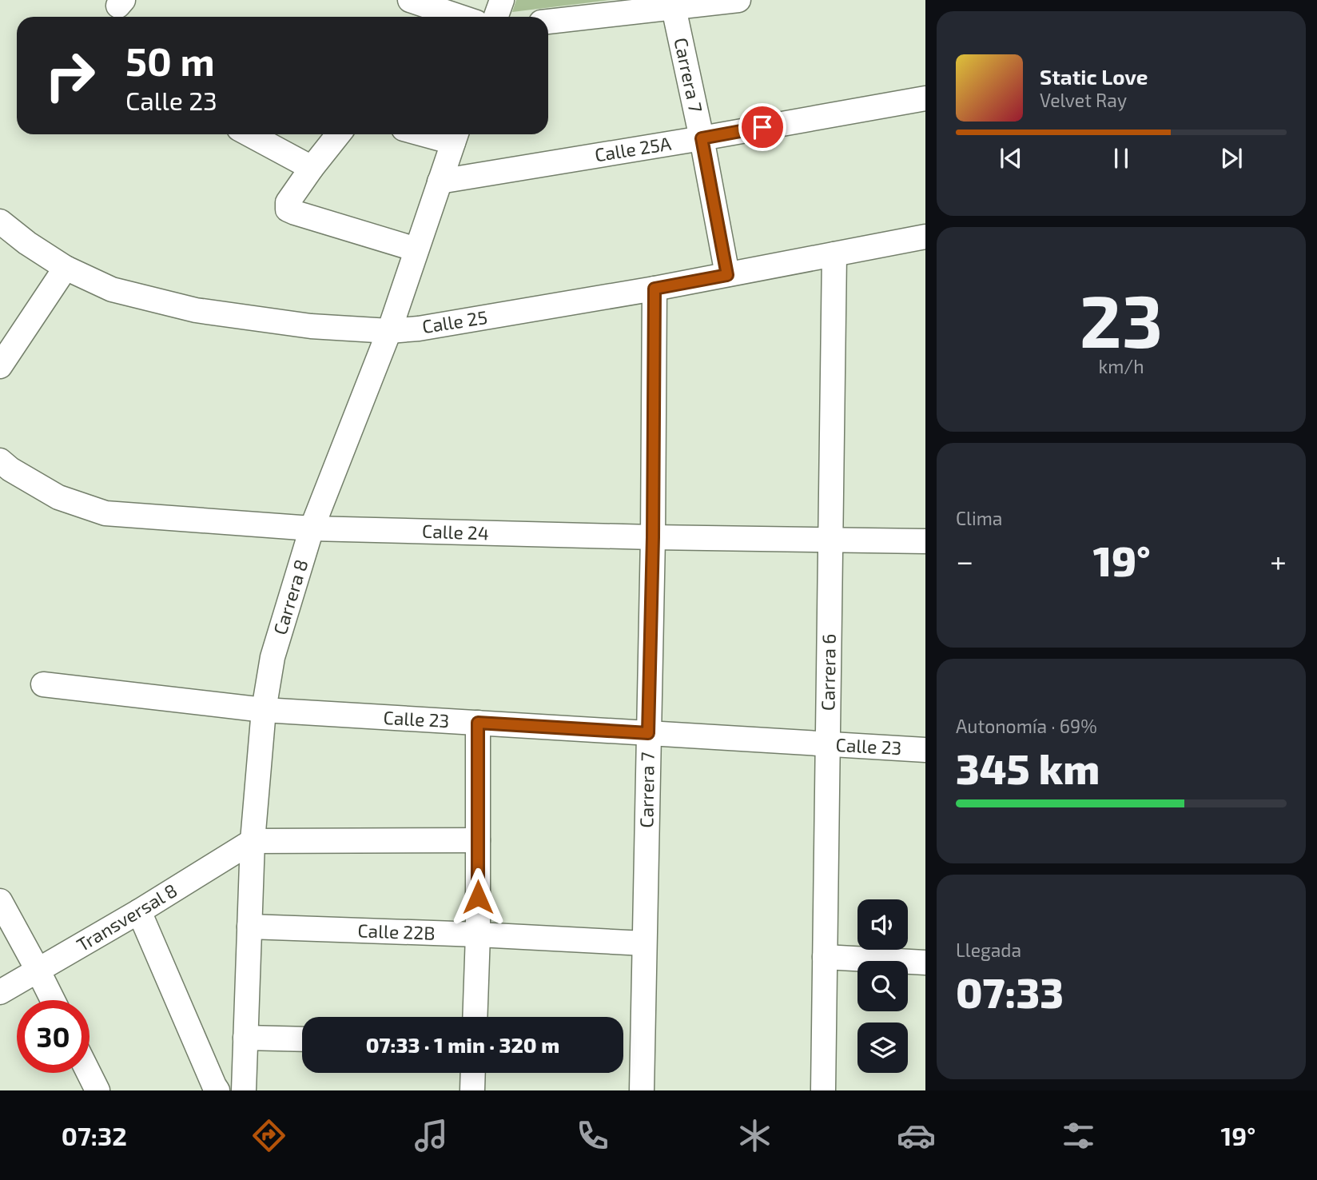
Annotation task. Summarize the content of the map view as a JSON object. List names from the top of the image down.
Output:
{
  "streets": {
    "street": [
      "Carrera 7",
      "Calle 25A",
      "Calle 25",
      "Calle 24",
      "Carrera 8",
      "Carrera 6",
      "Calle 23",
      "Transversal 8",
      "Calle 22B"
    ]
  },
  "crossings": [
    ["Carrera 7", "Calle 25A"],
    ["Carrera 7", "Calle 25"],
    ["Carrera 7", "Calle 24"],
    ["Carrera 7", "Calle 23"],
    ["Carrera 7", "Calle 22B"],
    ["Calle 25A", "Carrera 8"],
    ["Calle 25", "Carrera 8"],
    ["Calle 25", "Carrera 6"],
    ["Calle 24", "Carrera 8"],
    ["Calle 24", "Carrera 6"],
    ["Carrera 8", "Calle 23"],
    ["Carrera 8", "Transversal 8"],
    ["Carrera 8", "Calle 22B"],
    ["Carrera 6", "Calle 23"]
  ],
  "page": {
    "turn": ["50 m", "Calle 23"],
    "song": ["Static Love", "Velvet Ray"],
    "tile": [
      ["23", "km/h"],
      "Clima",
      ["Autonomía · 69%", "345 km"],
      ["Llegada", "07:33"]
    ],
    "heat": ["−", "19°", "+"],
    "limit": "30",
    "trip": "07:33 · 1 min · 320 m",
    "tabs": ["07:32", "19°"]
  }
}
